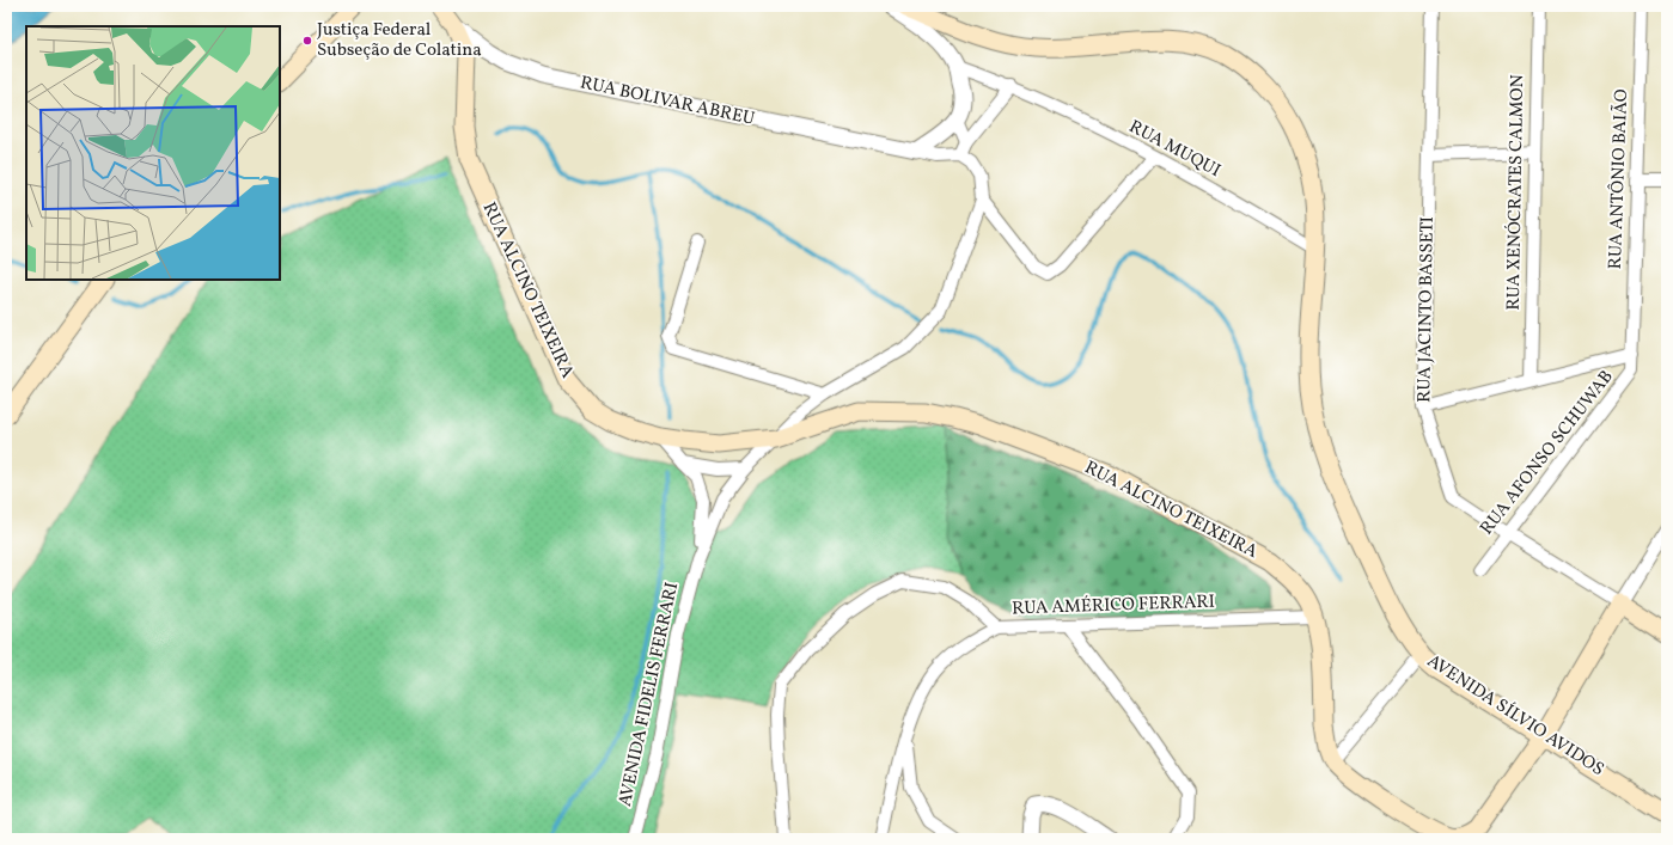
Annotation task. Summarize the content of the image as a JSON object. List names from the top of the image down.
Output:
{
  "streets": {
    "main road": [
      "RUA BOLIVAR ABREU",
      "RUA ALCINO TEIXEIRA",
      "RUA JACINTO BASSETI",
      "AVENIDA SÍLVIO AVIDOS"
    ],
    "street": [
      "RUA MUQUI",
      "RUA ANTÔNIO BAIÃO",
      "RUA XENÓCRATES CALMON",
      "RUA AFONSO SCHUWAB",
      "RUA AMÉRICO FERRARI",
      "AVENIDA FIDELIS FERRARI"
    ]
  },
  "crossings": [
    ["RUA BOLIVAR ABREU", "RUA ALCINO TEIXEIRA"],
    ["RUA MUQUI", "AVENIDA SÍLVIO AVIDOS"],
    ["RUA ANTÔNIO BAIÃO", "RUA AFONSO SCHUWAB"],
    ["RUA ALCINO TEIXEIRA", "RUA AMÉRICO FERRARI"],
    ["RUA ALCINO TEIXEIRA", "AVENIDA FIDELIS FERRARI"],
    ["RUA JACINTO BASSETI", "RUA AFONSO SCHUWAB"]
  ],
  "places": ["Justiça Federal Subseção de Colatina"]
}
